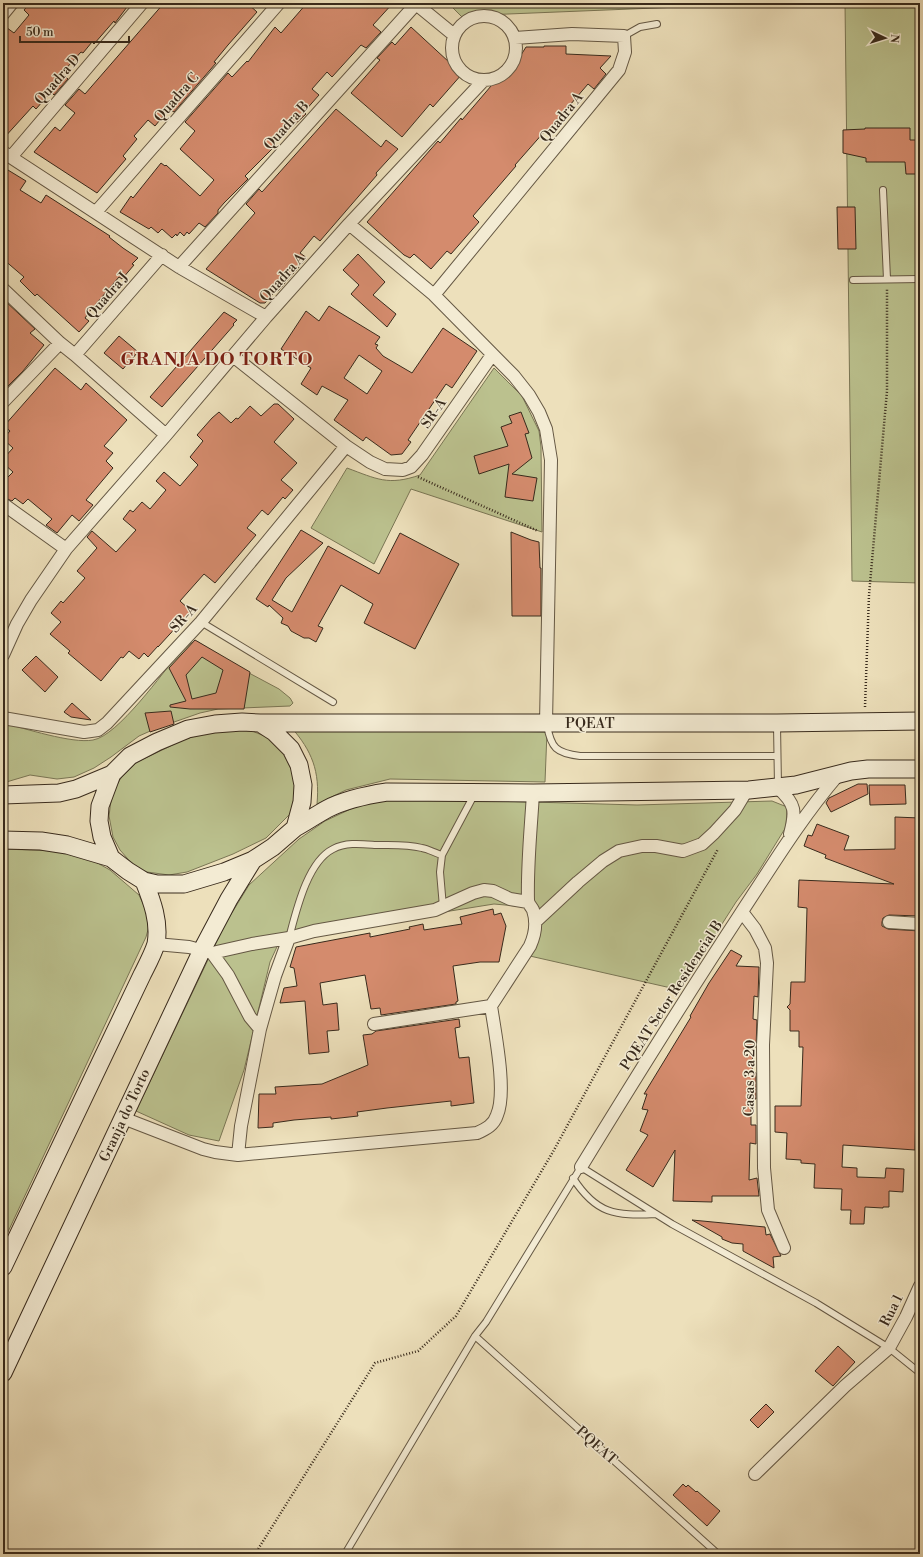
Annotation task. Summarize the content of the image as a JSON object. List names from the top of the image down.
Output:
{
  "streets": {
    "street": [
      "Quadra D",
      "Quadra C",
      "Quadra A",
      "Quadra B",
      "Quadra J",
      "SR-A",
      "PQEAT",
      "PQEAT Setor Residencial B",
      "Casas 3 a 20",
      "Granja do Torto",
      "Rua 1"
    ]
  },
  "crossings": [
    ["PQEAT Setor Residencial B", "Casas 3 a 20"]
  ],
  "districts": ["GRANJA DO TORTO"],
  "scale_bar": "50 m",
  "north": "right"
}
